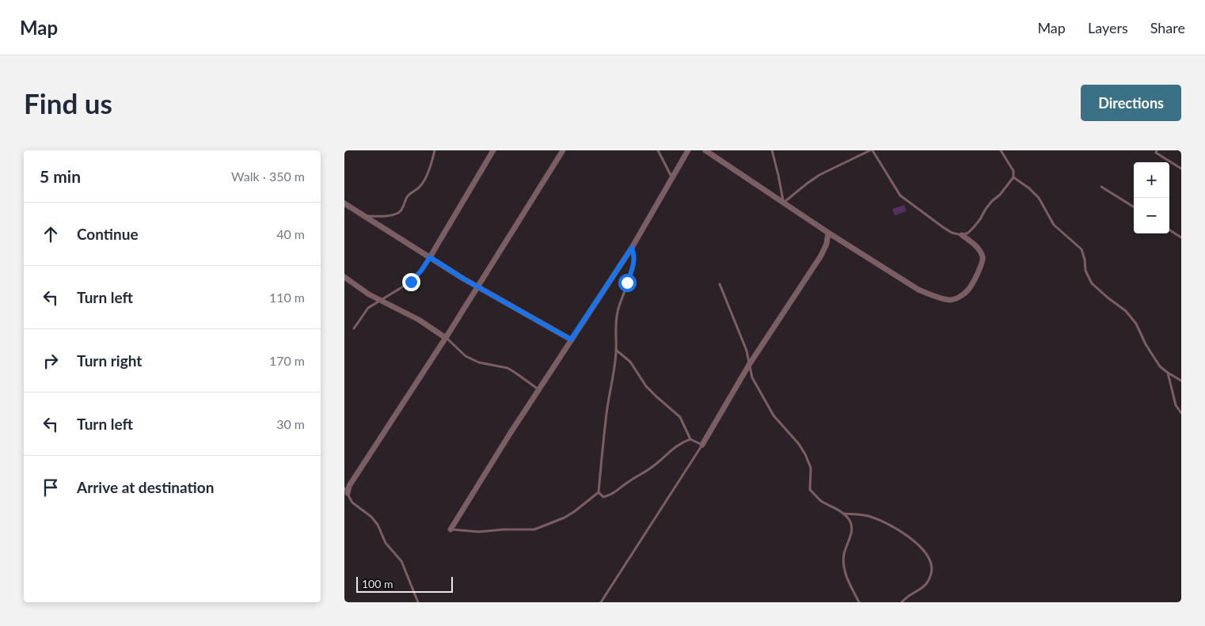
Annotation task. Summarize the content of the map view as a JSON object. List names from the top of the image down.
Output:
{
  "scale_bar": "100 m",
  "page": {
    "header": "Map",
    "nav": ["Map", "Layers", "Share"],
    "buttons": "Directions",
    "title": "Find us",
    "heading": ["5 min", "Walk · 350 m"],
    "map_buttons": ["+", "−"],
    "list": [
      ["Continue", "40 m"],
      ["Turn left", "110 m"],
      ["Turn right", "170 m"],
      ["Turn left", "30 m"],
      "Arrive at destination"
    ],
    "scale": "100 m"
  }
}
